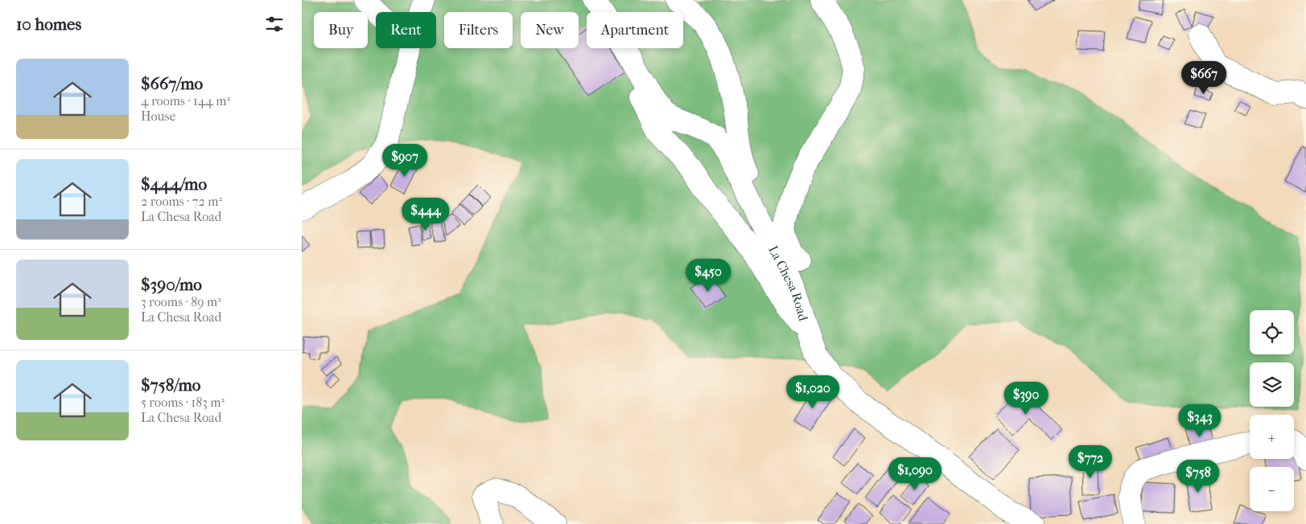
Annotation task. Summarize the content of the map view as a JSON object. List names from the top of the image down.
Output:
{
  "streets": {
    "street": ["La Chesa Road"]
  },
  "page": {
    "heading": "10 homes",
    "chip": [
      "Buy",
      "Rent",
      "Filters",
      "New",
      "Apartment"
    ],
    "list": [
      {
        "name": "$667/mo",
        "note": "4 rooms · 144 m² · House"
      },
      {
        "name": "$444/mo",
        "note": "2 rooms · 72 m² · La Chesa Road"
      },
      {
        "name": "$390/mo",
        "note": "3 rooms · 89 m² · La Chesa Road"
      },
      {
        "name": "$758/mo",
        "note": "5 rooms · 183 m² · La Chesa Road"
      }
    ],
    "price": [
      "$667",
      "$907",
      "$444",
      "$450",
      "$1,020",
      "$390",
      "$343",
      "$772",
      "$1,090",
      "$758"
    ],
    "map_buttons": ["+", "−"]
  }
}
